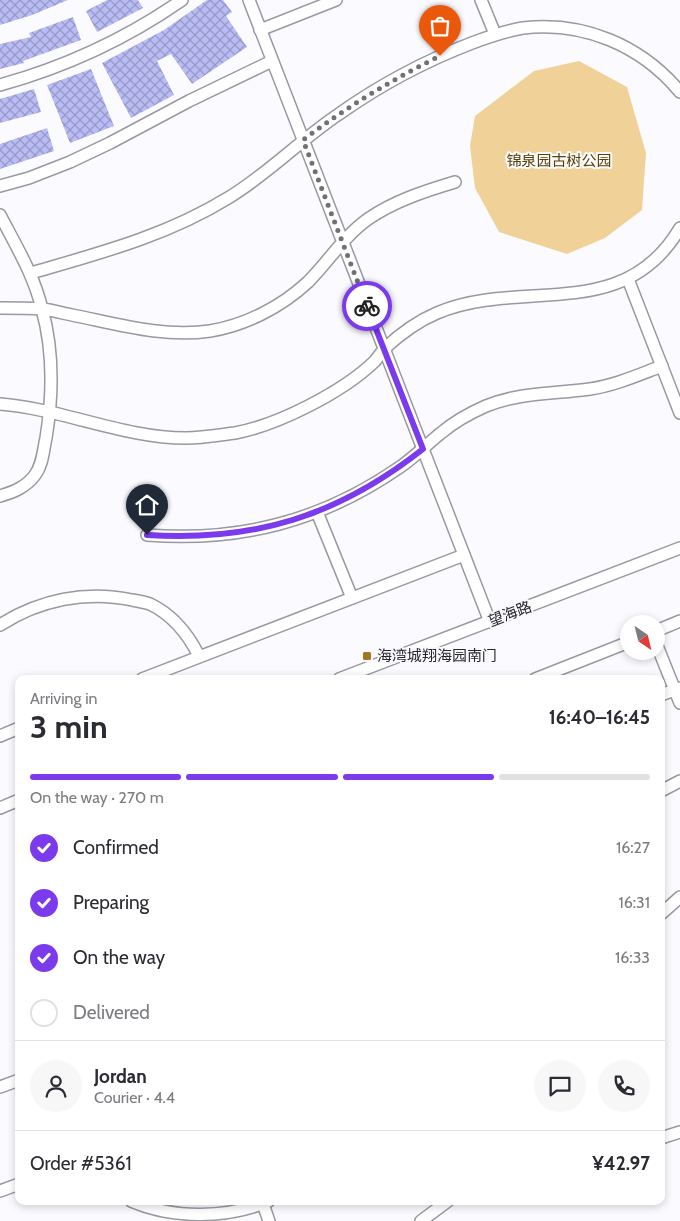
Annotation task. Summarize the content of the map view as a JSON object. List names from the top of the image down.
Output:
{
  "streets": {
    "street": ["望海路"]
  },
  "parks": ["锦泉园古树公园"],
  "places": {
    "transit": ["海湾城翔海园南门"]
  },
  "north": "bottom right",
  "page": {
    "heading": ["3 min", "Arriving in", "16:40–16:45"],
    "panel": [
      "Jordan",
      "Courier · 4.4",
      "Order #5361",
      "¥42.97"
    ],
    "bar": "On the way · 270 m",
    "list": [
      ["Confirmed", "16:27"],
      ["Preparing", "16:31"],
      ["On the way", "16:33"],
      "Delivered"
    ]
  }
}
